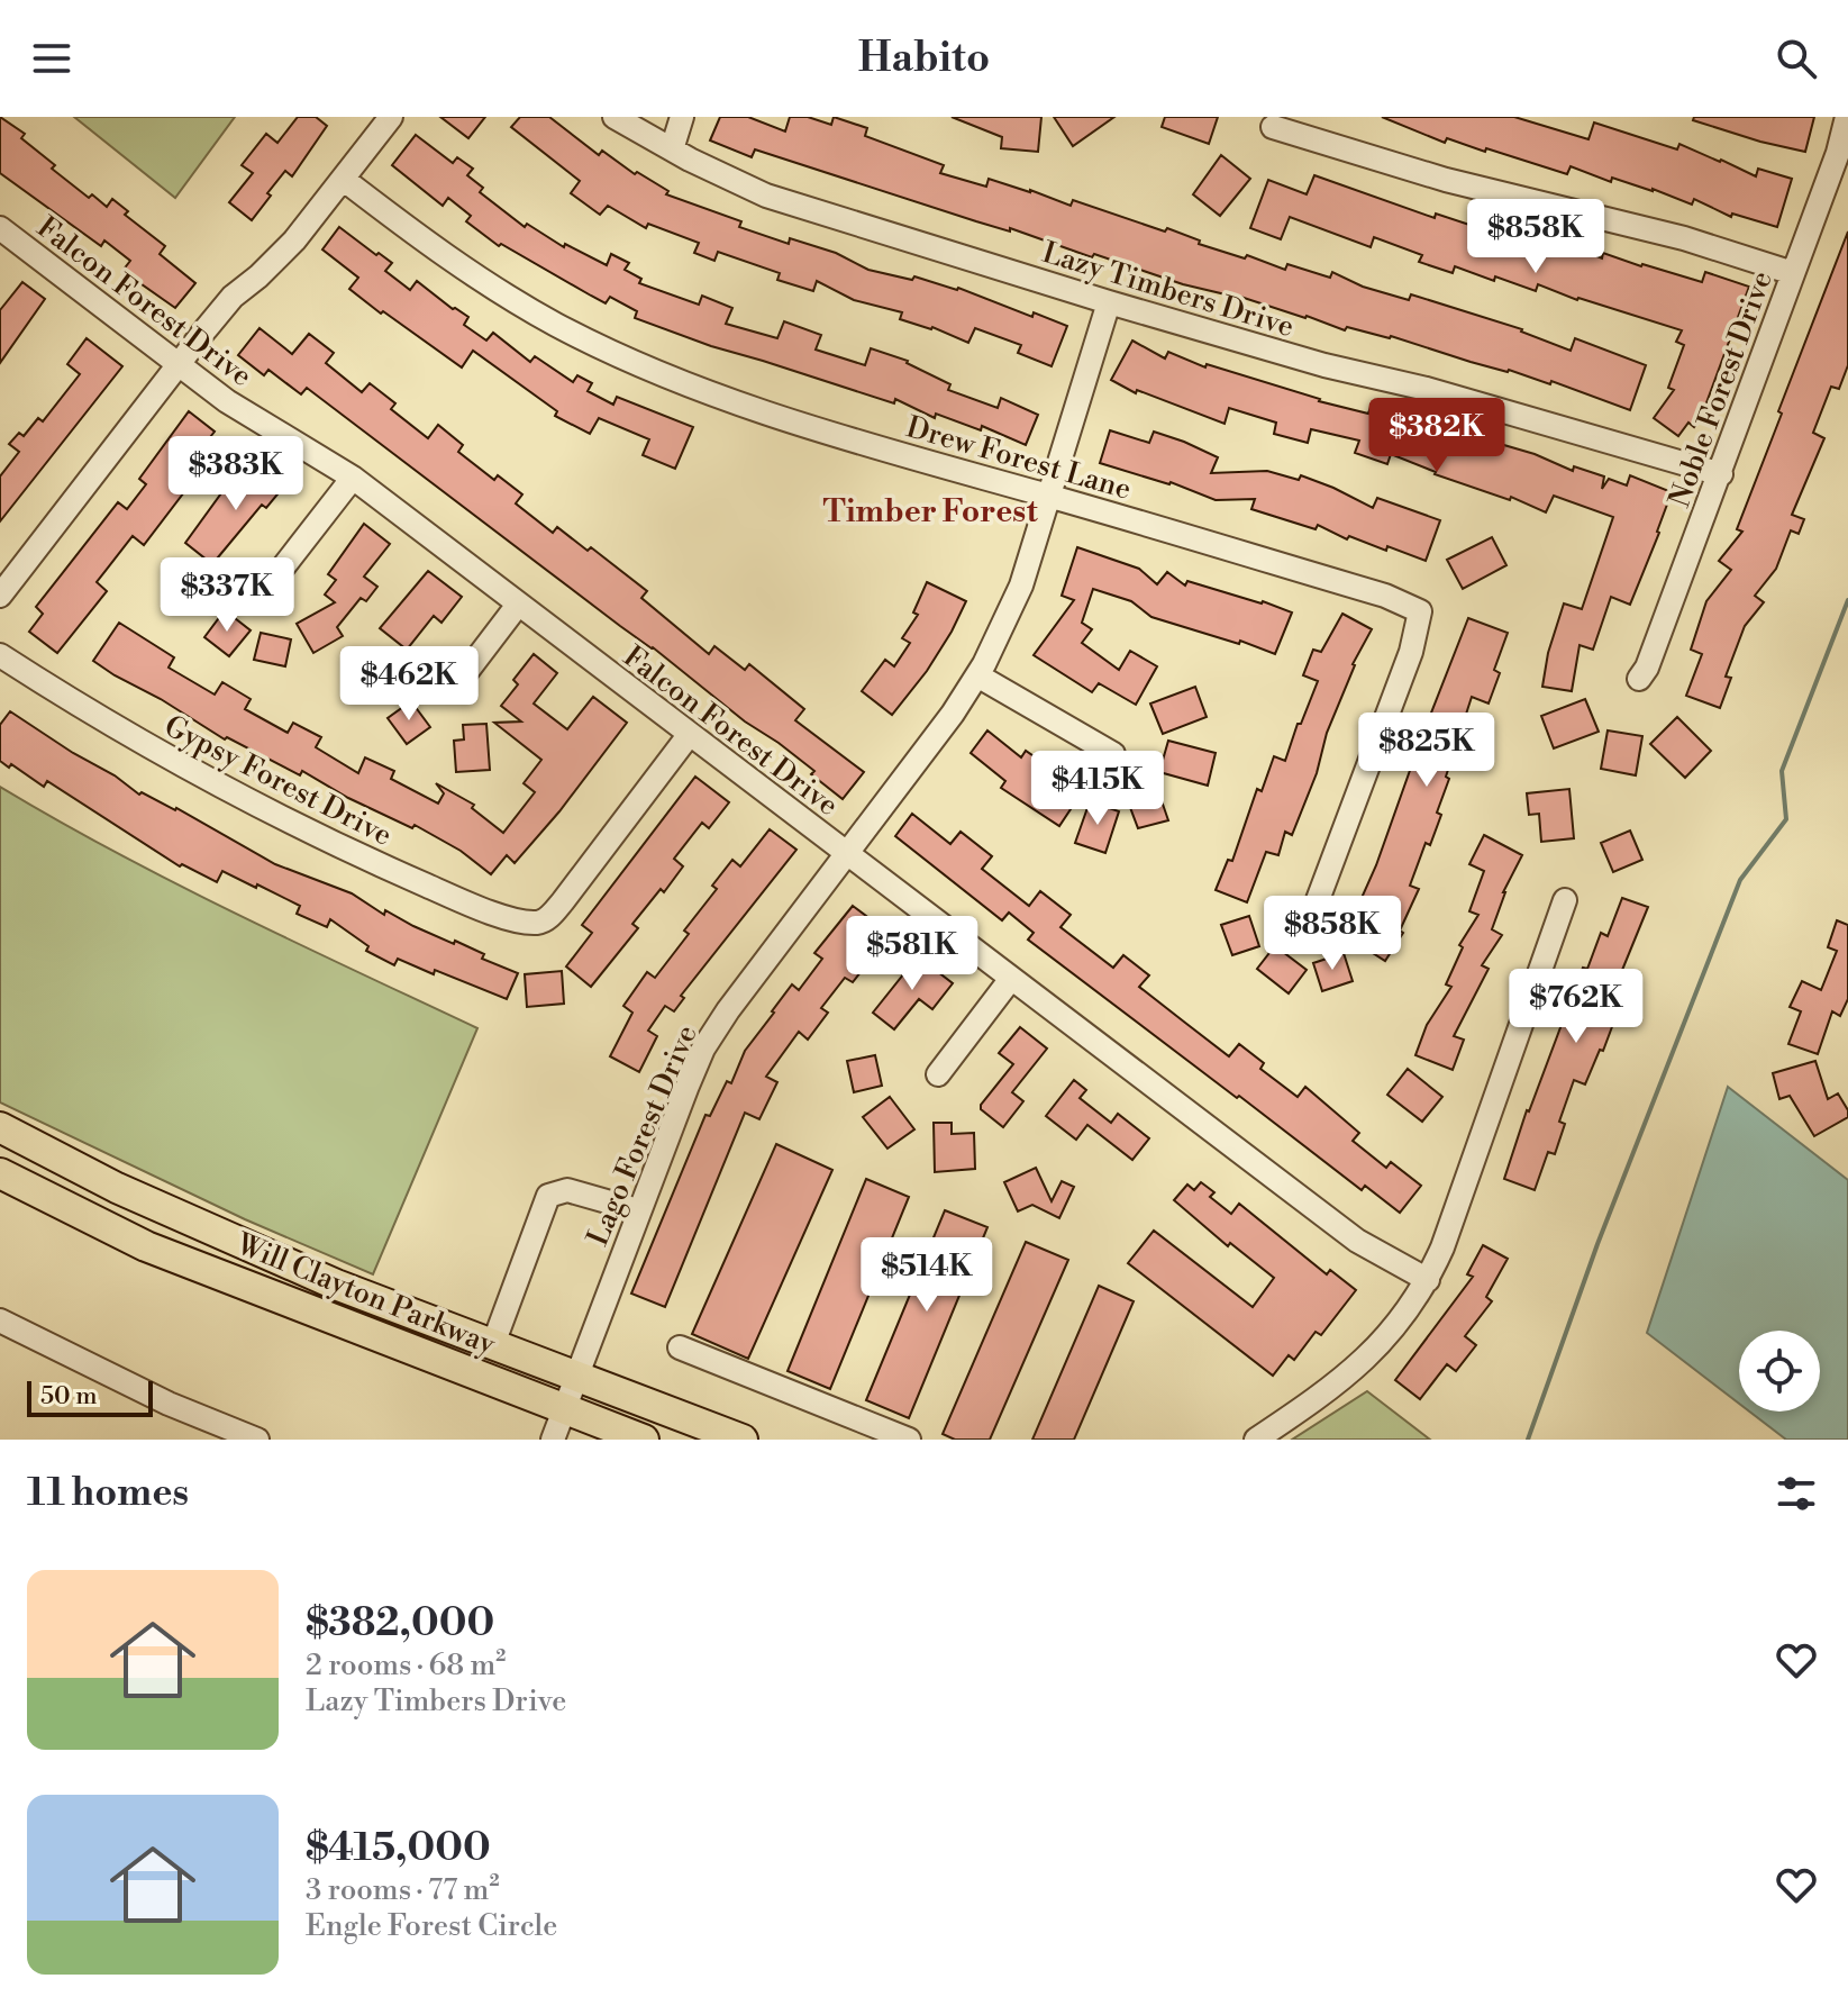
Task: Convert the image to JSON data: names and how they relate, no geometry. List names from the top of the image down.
{
  "streets": {
    "main road": ["Will Clayton Parkway"],
    "street": [
      "Lazy Timbers Drive",
      "Falcon Forest Drive",
      "Noble Forest Drive",
      "Drew Forest Lane",
      "Gypsy Forest Drive",
      "Lago Forest Drive"
    ]
  },
  "crossings": [
    ["Lazy Timbers Drive", "Noble Forest Drive"],
    ["Lazy Timbers Drive", "Lago Forest Drive"],
    ["Falcon Forest Drive", "Gypsy Forest Drive"],
    ["Falcon Forest Drive", "Lago Forest Drive"],
    ["Drew Forest Lane", "Lago Forest Drive"],
    ["Lago Forest Drive", "Will Clayton Parkway"]
  ],
  "districts": ["Timber Forest"],
  "scale_bar": "50 m",
  "page": {
    "header": "Habito",
    "price": [
      "$858K",
      "$382K",
      "$383K",
      "$337K",
      "$462K",
      "$825K",
      "$415K",
      "$858K",
      "$581K",
      "$762K",
      "$514K"
    ],
    "scale": "50 m",
    "heading": "11 homes",
    "list": [
      {
        "name": "$382,000",
        "note": "2 rooms · 68 m² · Lazy Timbers Drive"
      },
      {
        "name": "$415,000",
        "note": "3 rooms · 77 m² · Engle Forest Circle"
      }
    ]
  }
}
